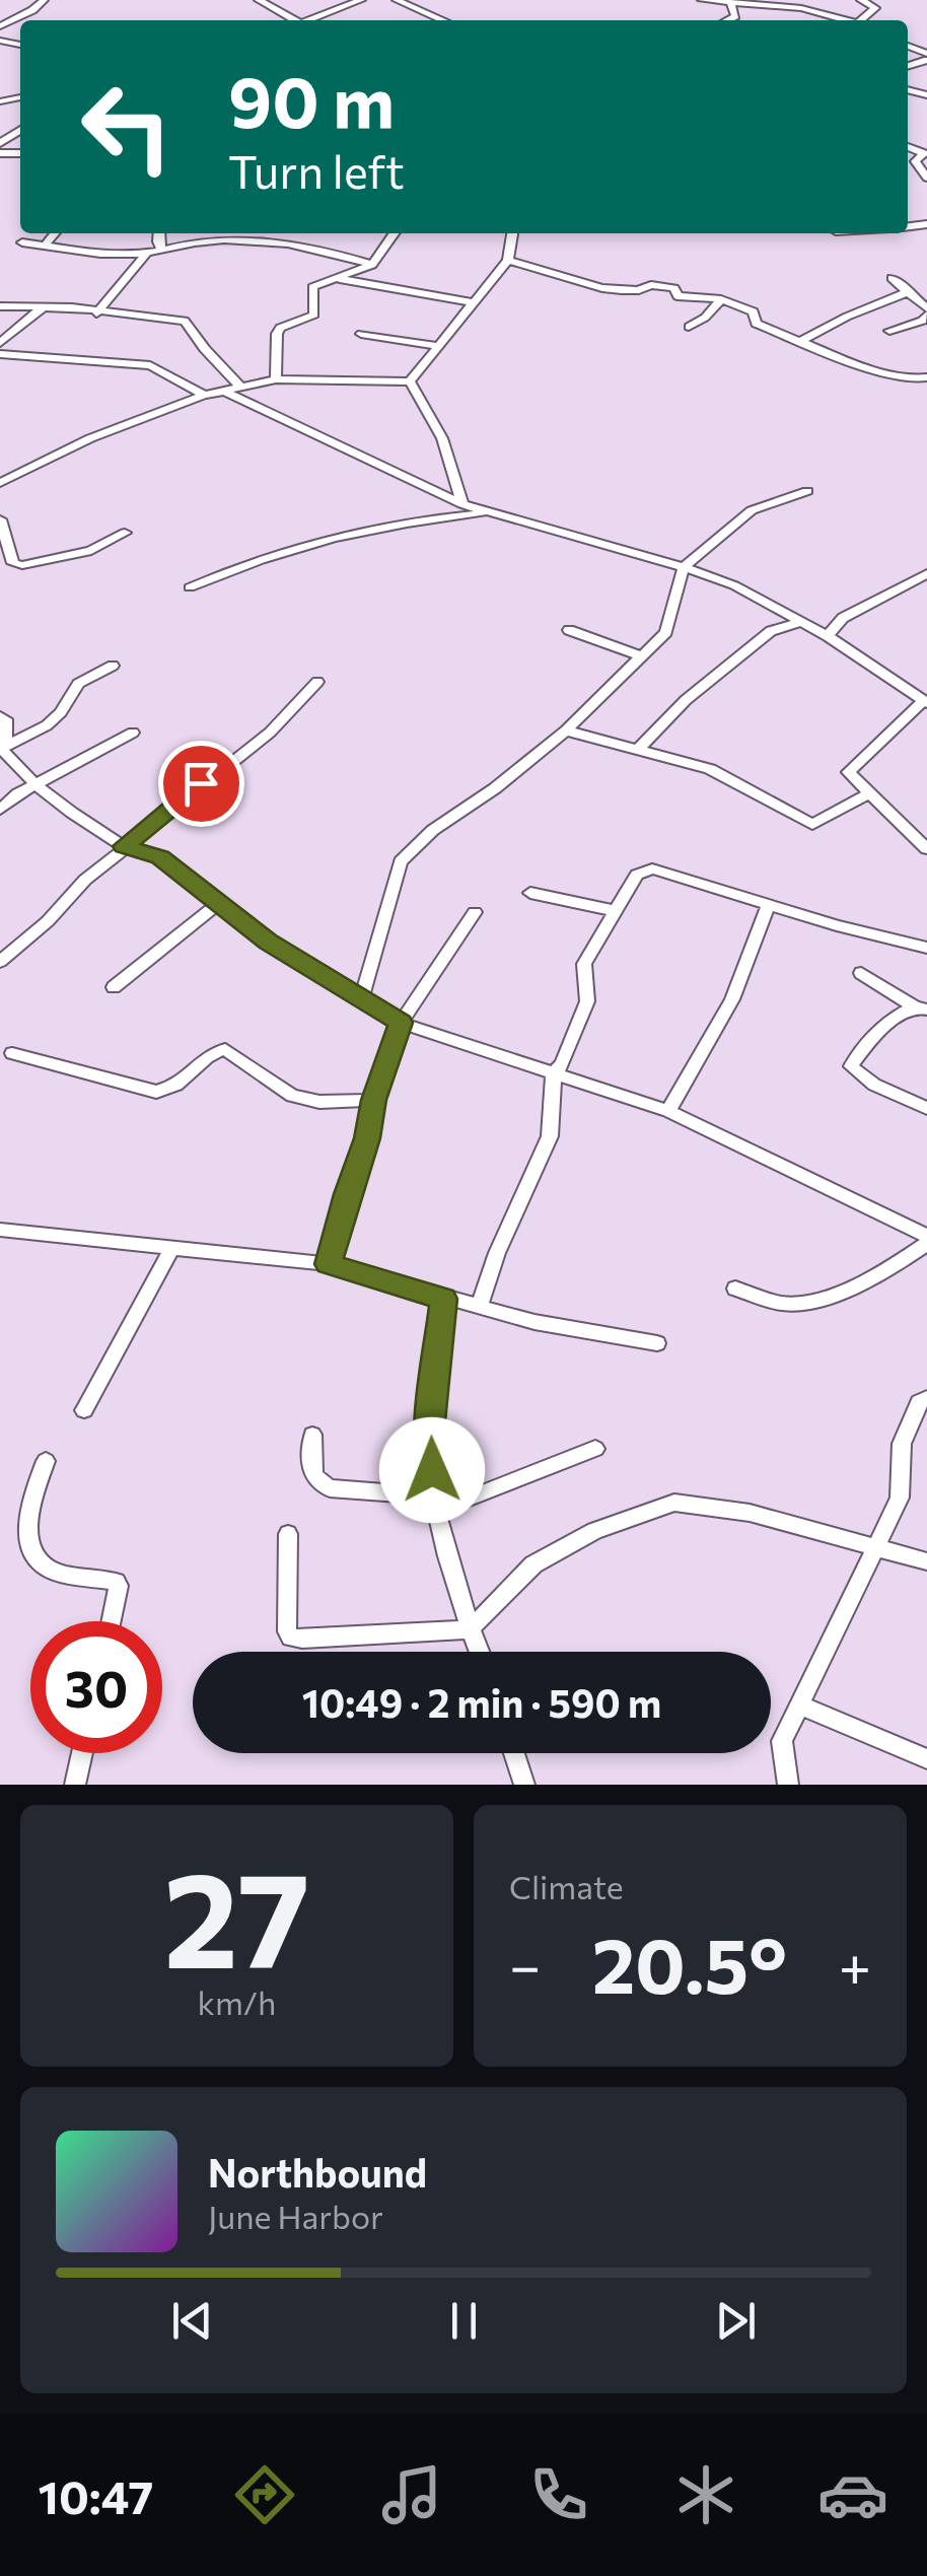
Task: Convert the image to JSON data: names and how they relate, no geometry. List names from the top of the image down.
{
  "page": {
    "turn": ["90 m", "Turn left"],
    "limit": "30",
    "trip": "10:49 · 2 min · 590 m",
    "tile": [
      ["27", "km/h"],
      "Climate"
    ],
    "heat": ["−", "20.5°", "+"],
    "song": ["Northbound", "June Harbor"],
    "tabs": "10:47"
  }
}
